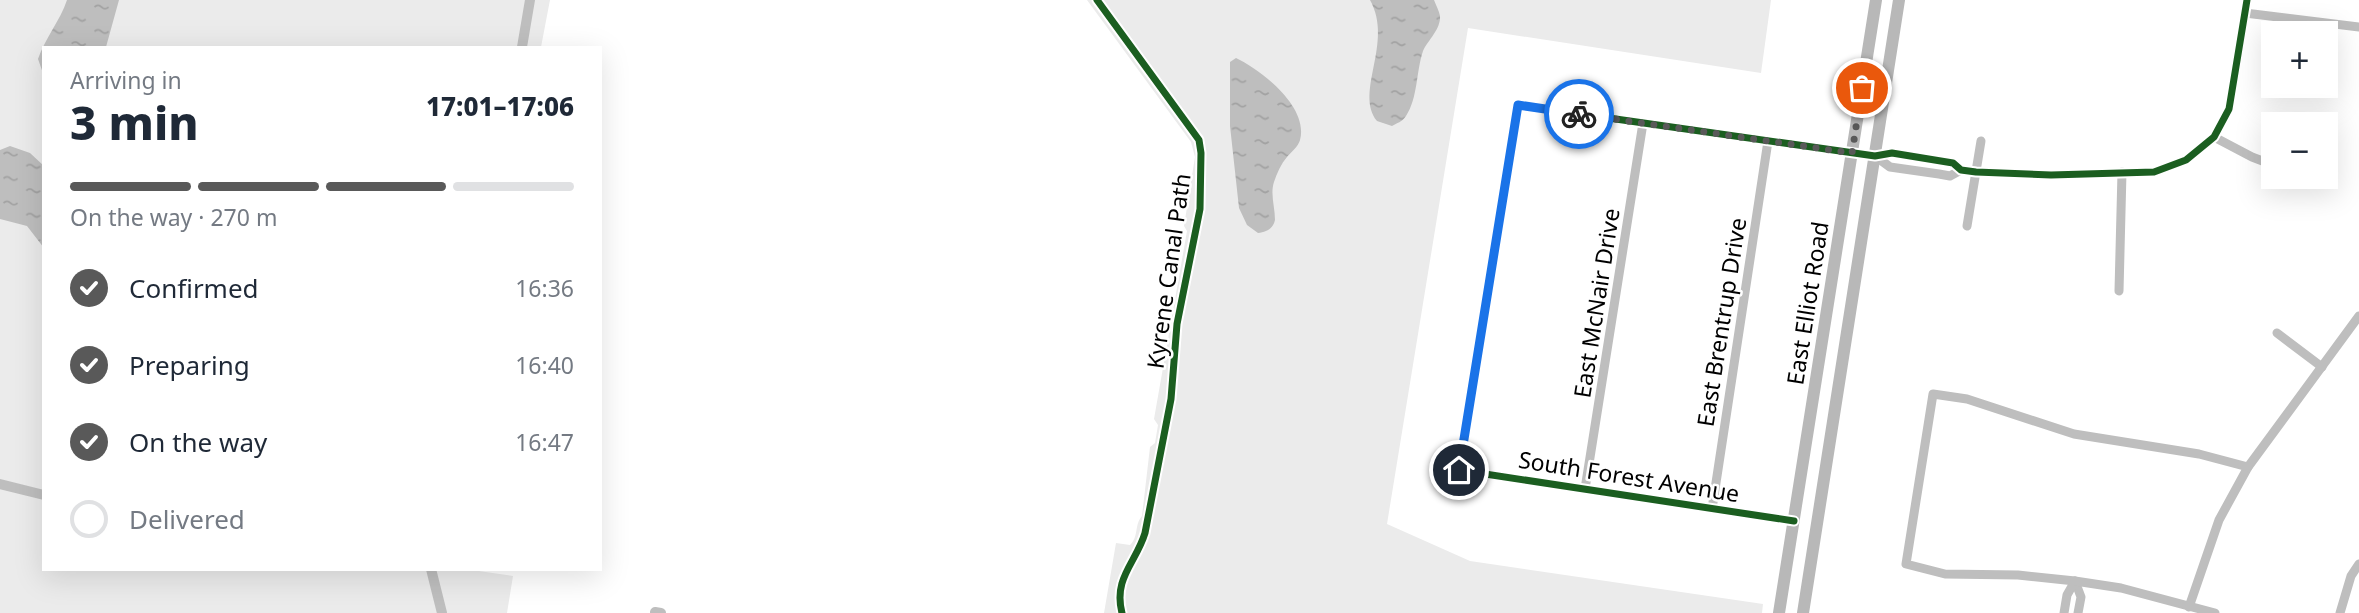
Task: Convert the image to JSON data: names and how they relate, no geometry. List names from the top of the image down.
{
  "streets": {
    "main road": ["East Elliot Road"],
    "street": ["East McNair Drive", "East Brentrup Drive", "South Forest Avenue"],
    "cycle path": ["Kyrene Canal Path"]
  },
  "crossings": [
    ["East McNair Drive", "South Forest Avenue"],
    ["East Elliot Road", "South Forest Avenue"],
    ["East Brentrup Drive", "South Forest Avenue"]
  ],
  "page": {
    "map_buttons": ["+", "−"],
    "heading": ["3 min", "Arriving in", "17:01–17:06"],
    "bar": "On the way · 270 m",
    "list": [
      ["Confirmed", "16:36"],
      ["Preparing", "16:40"],
      ["On the way", "16:47"],
      "Delivered"
    ]
  }
}
